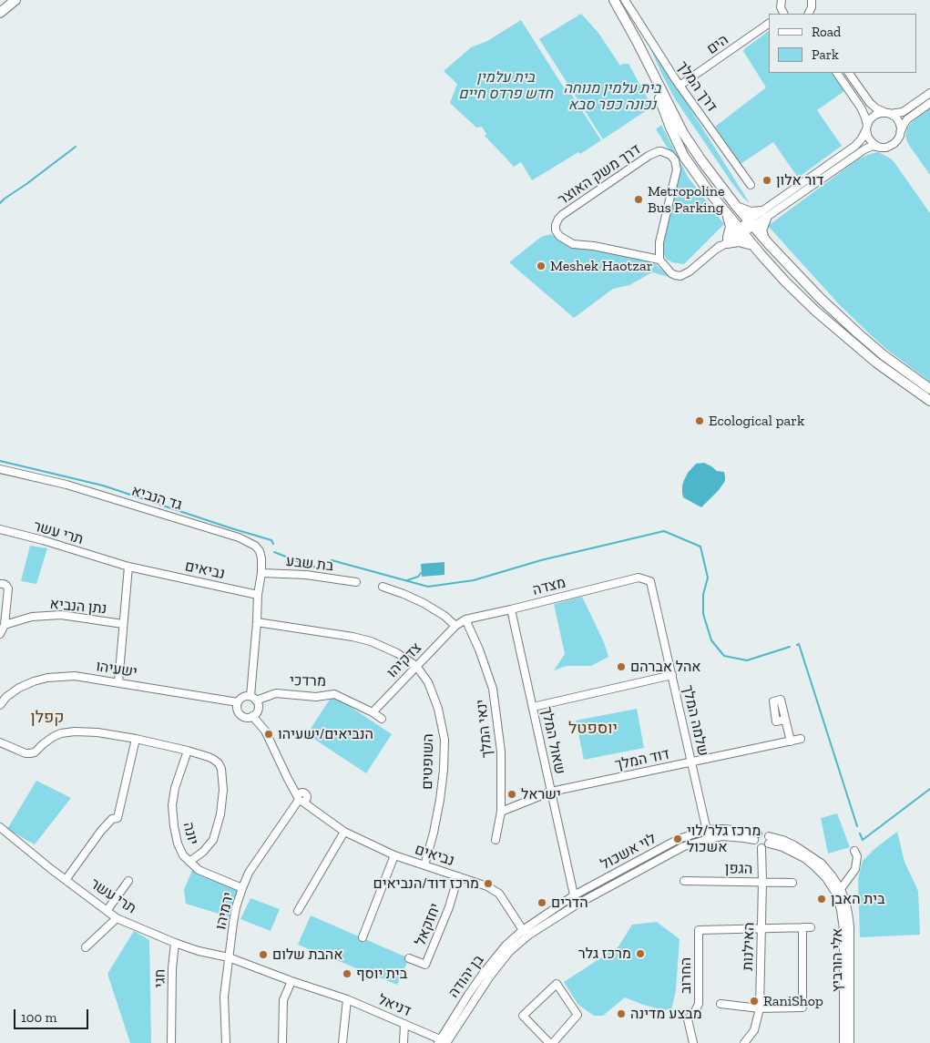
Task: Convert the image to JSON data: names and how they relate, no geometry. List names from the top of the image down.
{
  "streets": {
    "street": [
      "הים",
      "דרך המלך",
      "דרך משק האוצר",
      "גד הנביא",
      "תרי עשר",
      "בת שבע",
      "נביאים",
      "מצדה",
      "נתן הנביא",
      "צדקיהו",
      "ישעיהו",
      "מרדכי",
      "שלמה המלך",
      "ינאי המלך",
      "שאול המלך",
      "דוד המלך",
      "השופטים",
      "יונה",
      "לוי אשכול",
      "הגפן",
      "ירמיהו",
      "יחזקאל",
      "האילנות",
      "אלי הורביץ",
      "החרוב",
      "בן יהודה",
      "חגי",
      "דניאל"
    ]
  },
  "crossings": [
    ["הים", "דרך המלך"],
    ["גד הנביא", "בת שבע"],
    ["גד הנביא", "נביאים"],
    ["תרי עשר", "נביאים"],
    ["תרי עשר", "ירמיהו"],
    ["תרי עשר", "חגי"],
    ["תרי עשר", "דניאל"],
    ["נביאים", "ישעיהו"],
    ["נביאים", "מרדכי"],
    ["נביאים", "השופטים"],
    ["נביאים", "לוי אשכול"],
    ["נביאים", "ירמיהו"],
    ["נביאים", "יחזקאל"],
    ["נביאים", "בן יהודה"],
    ["מצדה", "צדקיהו"],
    ["מצדה", "שלמה המלך"],
    ["מצדה", "ינאי המלך"],
    ["מצדה", "שאול המלך"],
    ["צדקיהו", "מרדכי"],
    ["צדקיהו", "השופטים"],
    ["ישעיהו", "מרדכי"],
    ["שלמה המלך", "דוד המלך"],
    ["שלמה המלך", "לוי אשכול"],
    ["ינאי המלך", "דוד המלך"],
    ["שאול המלך", "דוד המלך"],
    ["שאול המלך", "לוי אשכול"],
    ["יונה", "ירמיהו"],
    ["לוי אשכול", "האילנות"],
    ["לוי אשכול", "אלי הורביץ"],
    ["לוי אשכול", "בן יהודה"],
    ["הגפן", "האילנות"],
    ["ירמיהו", "דניאל"],
    ["האילנות", "אלי הורביץ"],
    ["האילנות", "החרוב"],
    ["בן יהודה", "דניאל"]
  ],
  "districts": ["קפלן", "יוספטל"],
  "parks": ["בית עלמין חדש פרדס חיים", "בית עלמין מנוחה נכונה כפר סבא"],
  "places": [
    "דור אלון",
    "Metropoline Bus Parking",
    "Meshek Haotzar",
    "Ecological park",
    "אהל אברהם",
    "הנביאים/ישעיהו",
    "ישראל",
    "מרכז גלר/לוי אשכול",
    "מרכז דוד/הנביאים",
    "בית האבן",
    "הדרים",
    "מרכז גלר",
    "אהבת שלום",
    "בית יוסף",
    "RaniShop",
    "מבצע מדינה"
  ],
  "legend": ["Road", "Park"],
  "scale_bar": "100 m"
}
